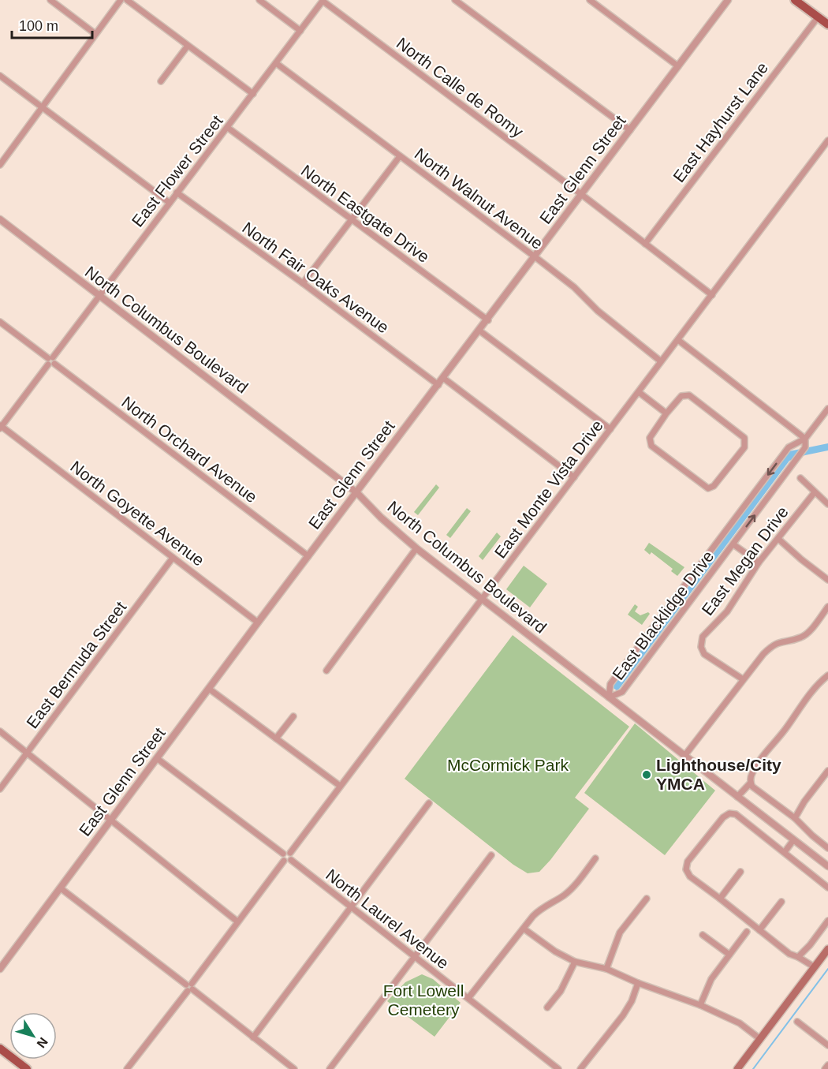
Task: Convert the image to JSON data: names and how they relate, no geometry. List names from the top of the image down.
{
  "streets": {
    "street": [
      "North Calle de Romy",
      "East Hayhurst Lane",
      "East Glenn Street",
      "East Flower Street",
      "North Walnut Avenue",
      "North Eastgate Drive",
      "North Fair Oaks Avenue",
      "North Columbus Boulevard",
      "North Orchard Avenue",
      "East Monte Vista Drive",
      "North Goyette Avenue",
      "East Megan Drive",
      "East Blacklidge Drive",
      "East Bermuda Street",
      "North Laurel Avenue"
    ]
  },
  "crossings": [
    ["North Calle de Romy", "East Hayhurst Lane"],
    ["North Calle de Romy", "East Glenn Street"],
    ["North Calle de Romy", "East Flower Street"],
    ["North Calle de Romy", "East Monte Vista Drive"],
    ["East Glenn Street", "North Walnut Avenue"],
    ["East Glenn Street", "North Eastgate Drive"],
    ["East Glenn Street", "North Fair Oaks Avenue"],
    ["East Glenn Street", "North Columbus Boulevard"],
    ["East Glenn Street", "North Orchard Avenue"],
    ["East Glenn Street", "North Goyette Avenue"],
    ["East Flower Street", "North Walnut Avenue"],
    ["East Flower Street", "North Eastgate Drive"],
    ["East Flower Street", "North Fair Oaks Avenue"],
    ["East Flower Street", "North Columbus Boulevard"],
    ["East Flower Street", "North Orchard Avenue"],
    ["East Flower Street", "North Goyette Avenue"],
    ["North Walnut Avenue", "East Monte Vista Drive"],
    ["North Columbus Boulevard", "East Monte Vista Drive"],
    ["North Columbus Boulevard", "East Blacklidge Drive"],
    ["East Monte Vista Drive", "North Laurel Avenue"],
    ["North Goyette Avenue", "East Bermuda Street"]
  ],
  "parks": ["McCormick Park", "Fort Lowell Cemetery"],
  "places": ["Lighthouse/City YMCA"],
  "scale_bar": "100 m",
  "north": "bottom right"
}
